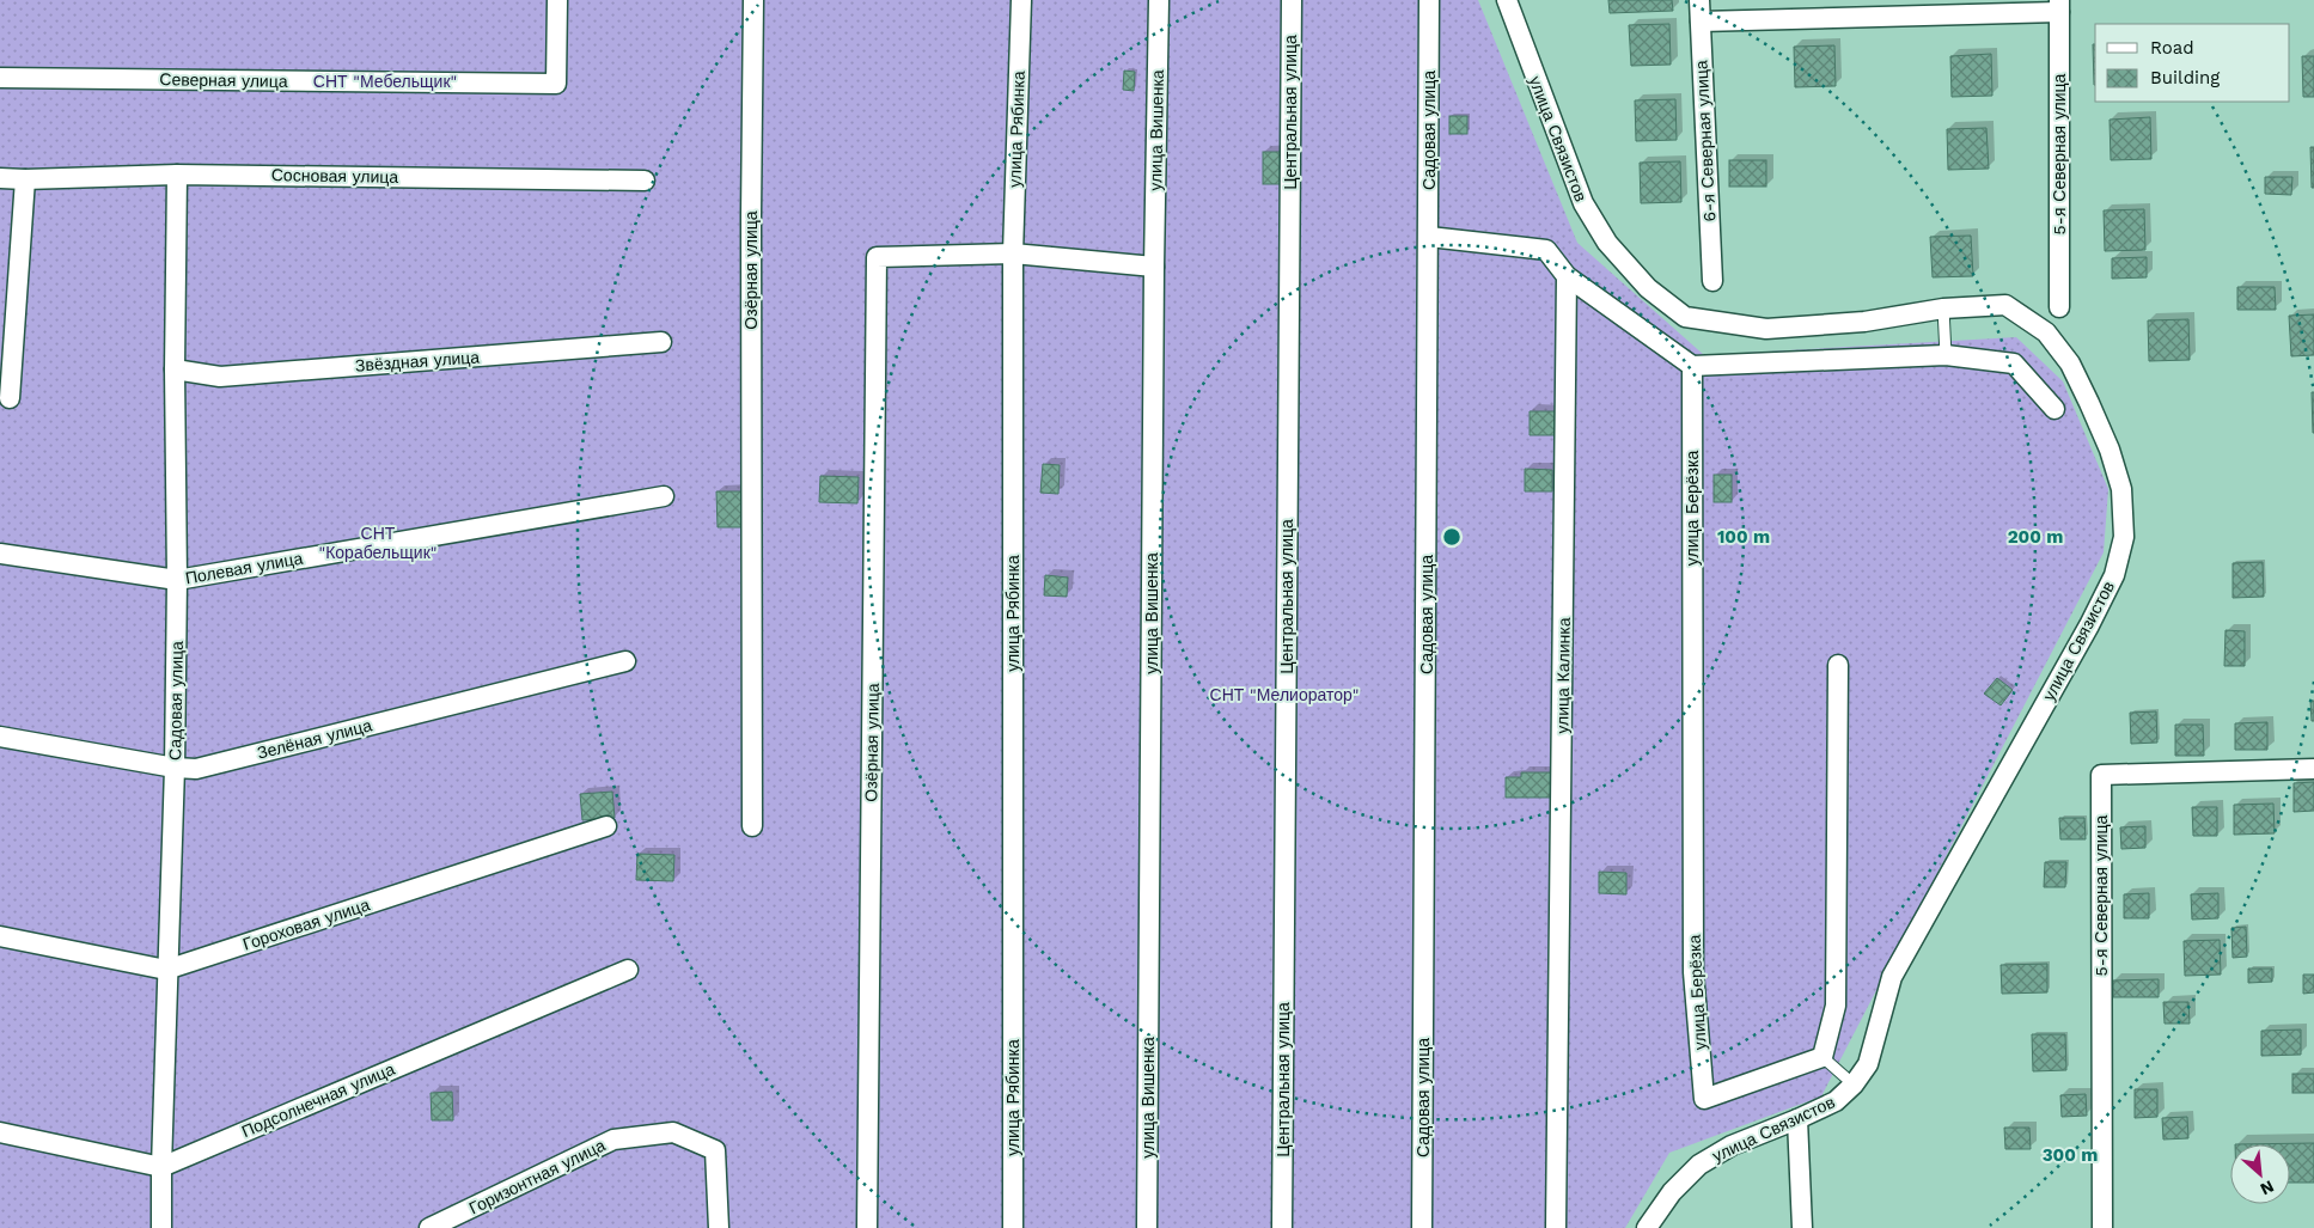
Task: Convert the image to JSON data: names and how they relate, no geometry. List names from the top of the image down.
{
  "streets": {
    "street": [
      "Северная улица",
      "Центральная улица",
      "улица Рябинка",
      "улица Вишенка",
      "Садовая улица",
      "улица Связистов",
      "6-я Северная улица",
      "5-я Северная улица",
      "Сосновая улица",
      "Озёрная улица",
      "Звёздная улица",
      "улица Берёзка",
      "Полевая улица",
      "улица Калинка",
      "Зелёная улица",
      "Гороховая улица",
      "Подсолнечная улица",
      "Горизонтная улица"
    ]
  },
  "crossings": [
    ["улица Рябинка", "Озёрная улица"],
    ["Садовая улица", "Сосновая улица"],
    ["Садовая улица", "Звёздная улица"],
    ["Садовая улица", "Полевая улица"],
    ["Садовая улица", "Зелёная улица"],
    ["Садовая улица", "Гороховая улица"],
    ["Садовая улица", "Подсолнечная улица"]
  ],
  "parks": ["СНТ \"Мебельщик\"", "СНТ \"Корабельщик\"", "СНТ \"Мелиоратор\""],
  "legend": ["Road", "Building"],
  "north": "bottom right",
  "rings": ["100 m", "200 m", "300 m"]
}
